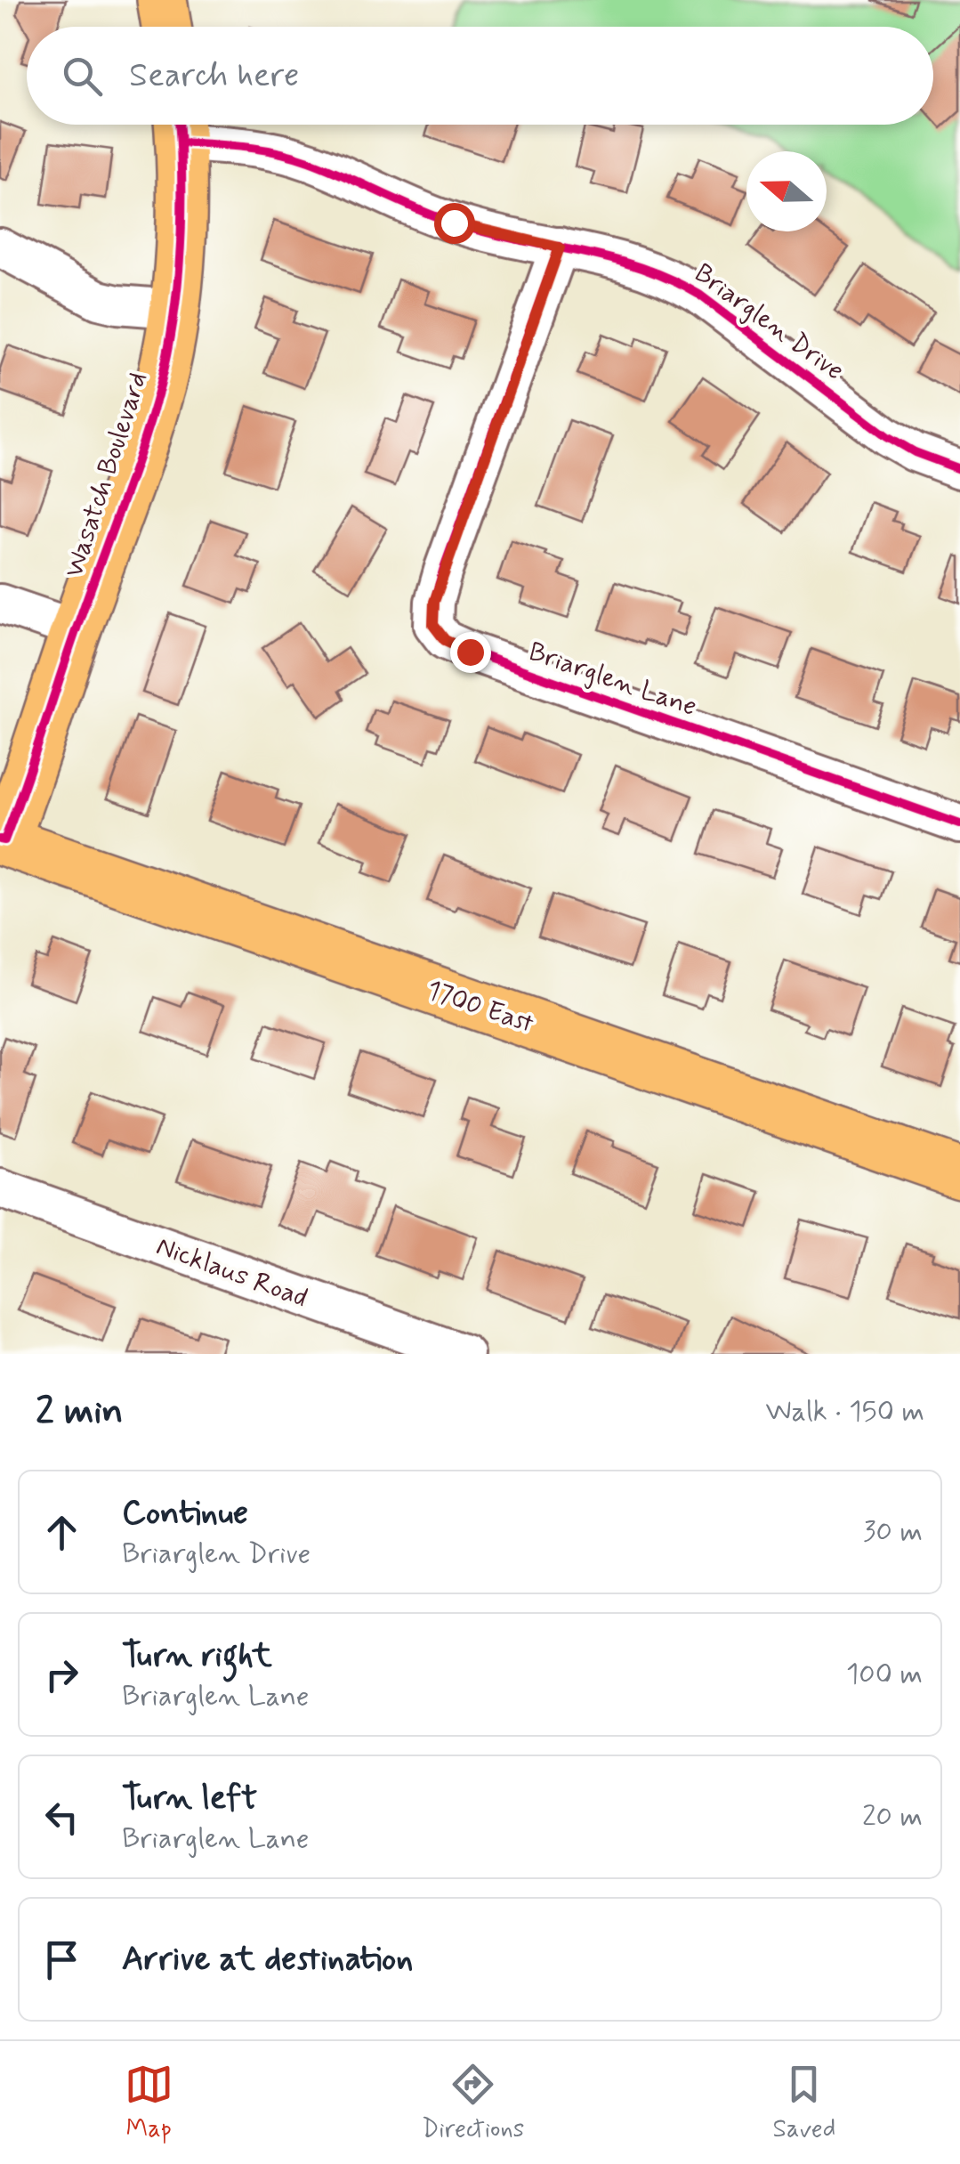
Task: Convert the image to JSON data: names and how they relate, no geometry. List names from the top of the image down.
{
  "streets": {
    "main road": ["Wasatch Boulevard", "1700 East"],
    "street": ["Briarglen Drive", "Briarglen Lane", "Nicklaus Road"]
  },
  "crossings": [
    ["Briarglen Drive", "Wasatch Boulevard"],
    ["Briarglen Drive", "Briarglen Lane"],
    ["Wasatch Boulevard", "1700 East"]
  ],
  "north": "left",
  "page": {
    "search": "Search here",
    "heading": ["2 min", "Walk · 150 m"],
    "list": [
      ["Continue", "Briarglen Drive", "30 m"],
      ["Turn right", "Briarglen Lane", "100 m"],
      ["Turn left", "Briarglen Lane", "20 m"],
      "Arrive at destination"
    ],
    "nav": ["Map", "Directions", "Saved"]
  }
}
